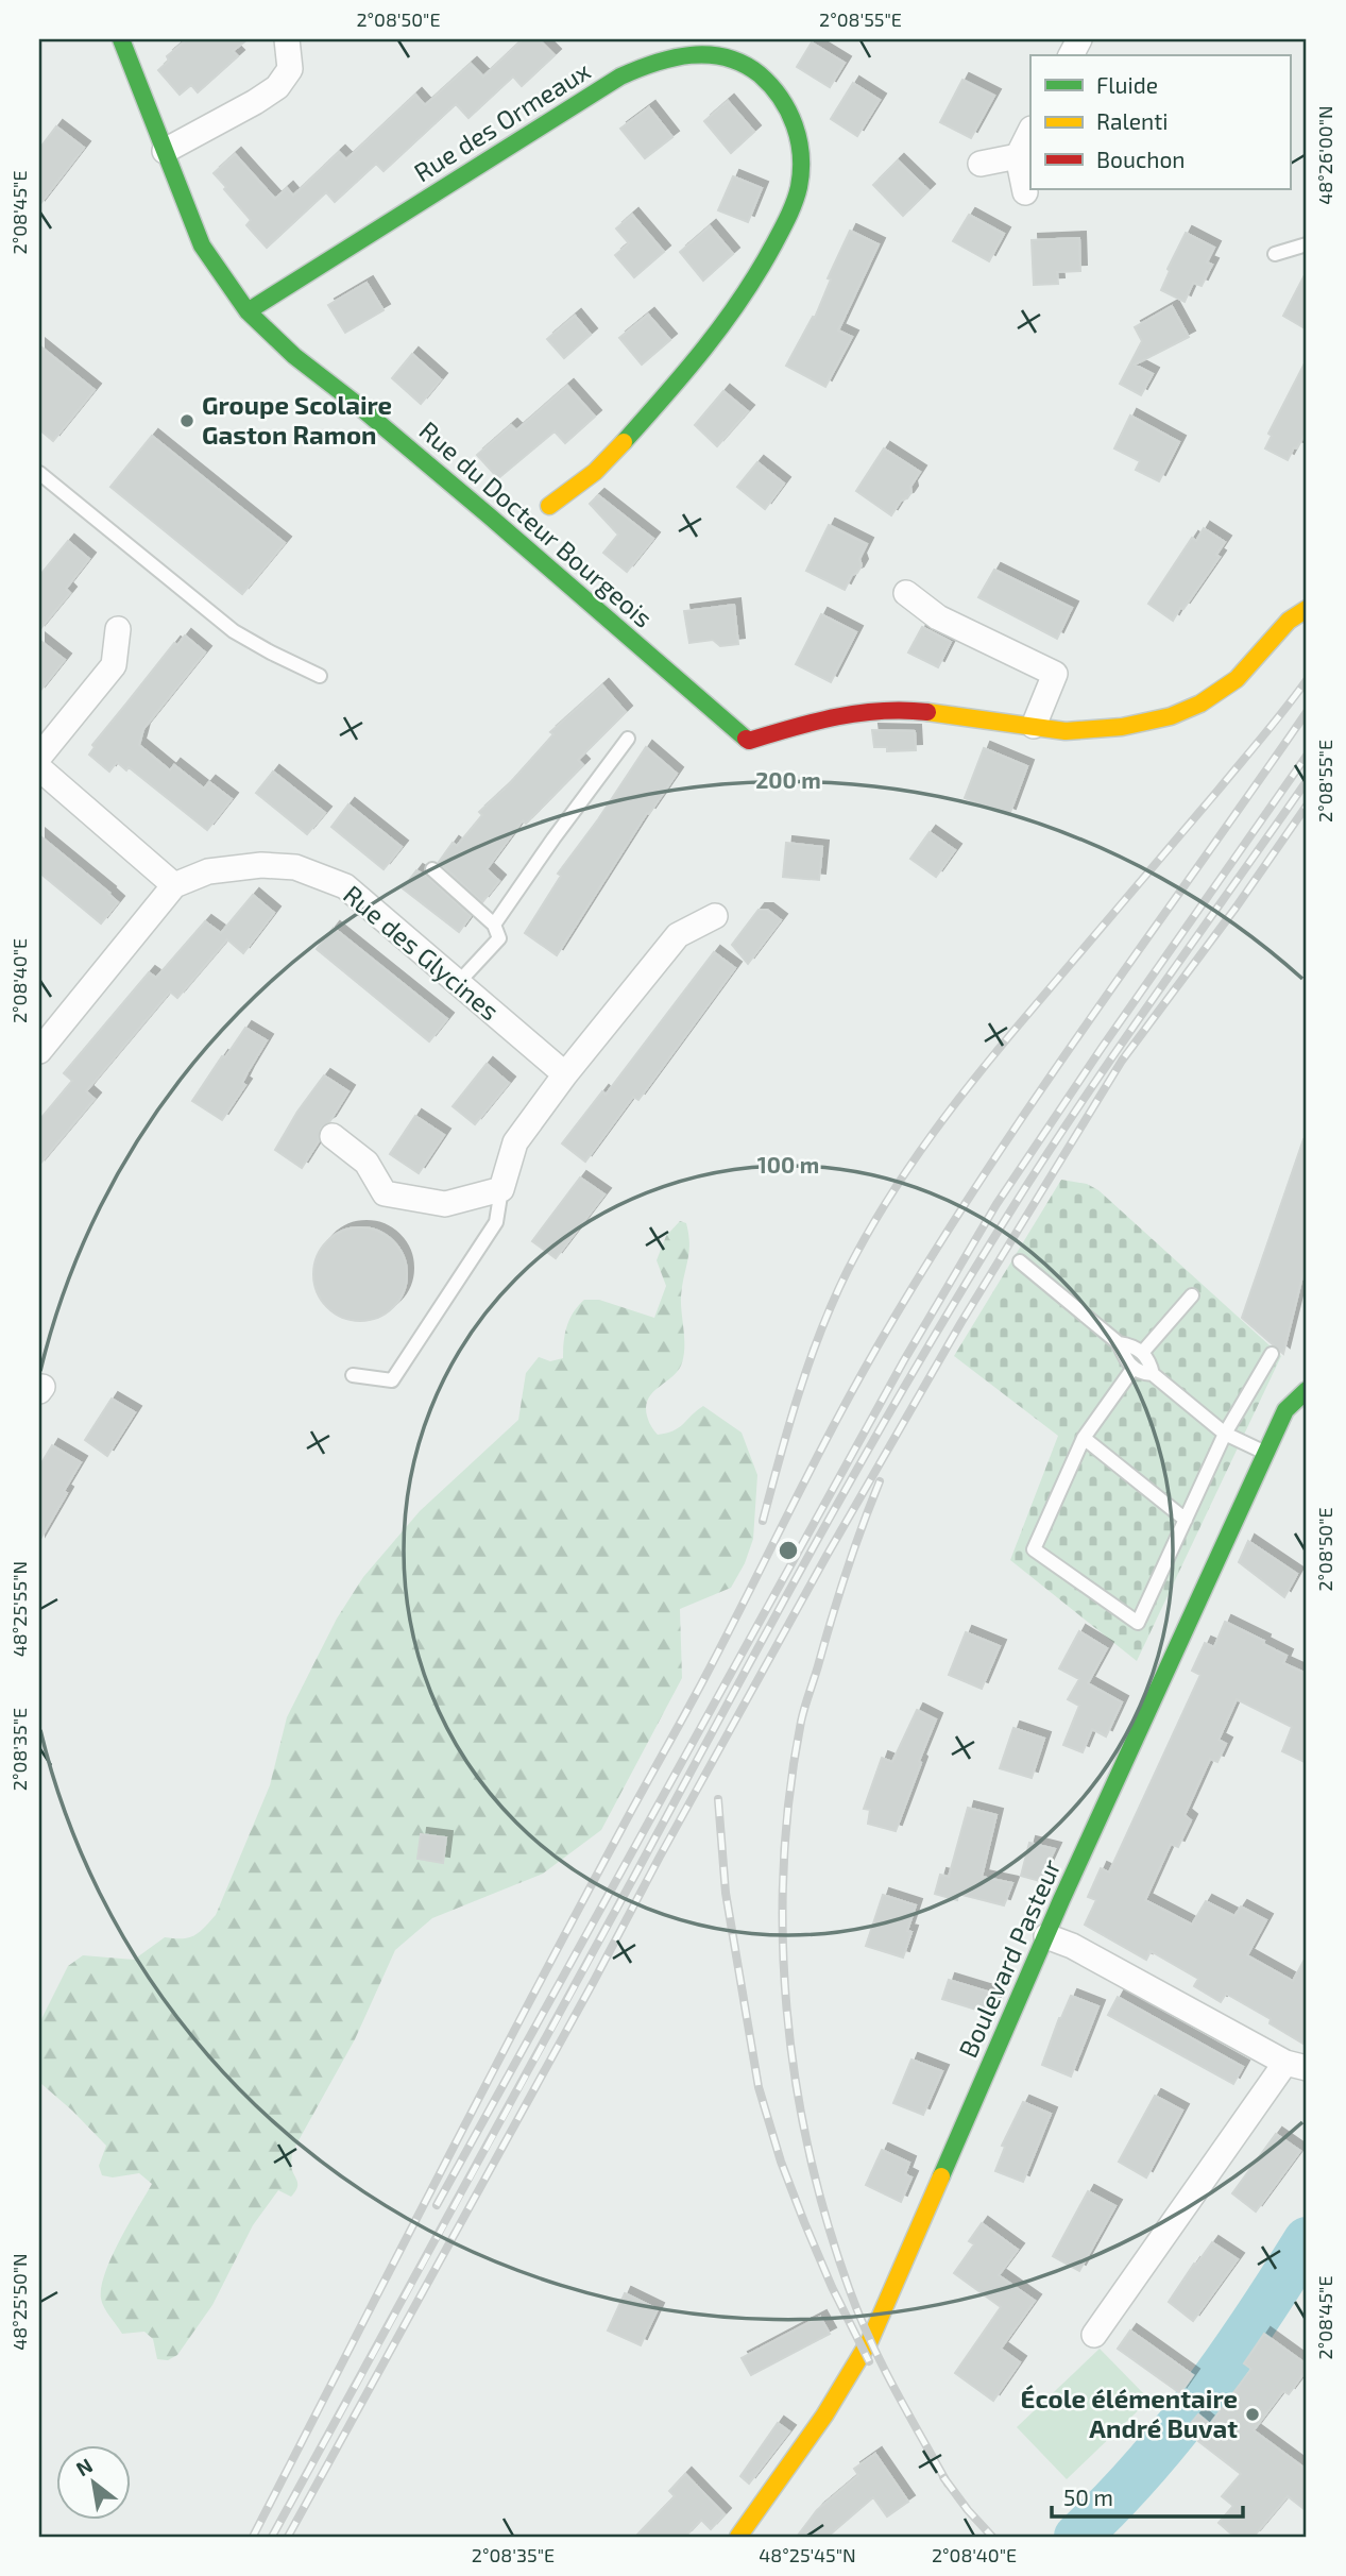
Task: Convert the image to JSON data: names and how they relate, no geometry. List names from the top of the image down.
{
  "streets": {
    "street": [
      "Rue des Ormeaux",
      "Rue du Docteur Bourgeois",
      "Rue des Glycines",
      "Boulevard Pasteur"
    ]
  },
  "crossings": [
    ["Rue des Ormeaux", "Rue du Docteur Bourgeois"]
  ],
  "places": ["Groupe Scolaire Gaston Ramon", "École élémentaire André Buvat"],
  "legend": ["Fluide", "Ralenti", "Bouchon"],
  "scale_bar": "50 m",
  "north": "top left",
  "coordinates": [
    "2°08'50\"E",
    "2°08'55\"E",
    "48°26'00\"N",
    "2°08'45\"E",
    "2°08'40\"E",
    "48°25'55\"N",
    "2°08'35\"E",
    "48°25'50\"N",
    "48°25'45\"N"
  ],
  "rings": ["200 m", "100 m"]
}
